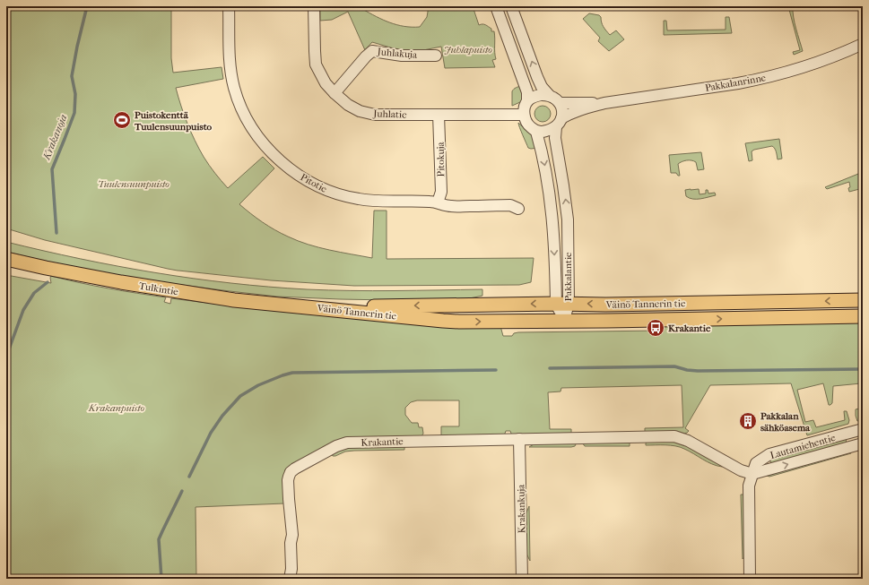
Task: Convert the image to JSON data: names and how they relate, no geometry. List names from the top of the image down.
{
  "streets": {
    "main road": ["Tulkintie", "Väinö Tannerin tie"],
    "street": [
      "Juhlakuja",
      "Pakkalanrinne",
      "Juhlatie",
      "Pitokuja",
      "Pitotie",
      "Pakkalantie",
      "Krakantie",
      "Lautamiehentie",
      "Krakankuja"
    ]
  },
  "crossings": [
    ["Juhlakuja", "Juhlatie"],
    ["Pakkalanrinne", "Juhlatie"],
    ["Pakkalanrinne", "Pakkalantie"],
    ["Juhlatie", "Pitokuja"],
    ["Juhlatie", "Pakkalantie"],
    ["Pitokuja", "Pitotie"],
    ["Pakkalantie", "Väinö Tannerin tie"],
    ["Tulkintie", "Väinö Tannerin tie"],
    ["Krakantie", "Lautamiehentie"],
    ["Krakantie", "Krakankuja"]
  ],
  "water": ["Krakanoja"],
  "parks": ["Juhlapuisto", "Tuulensuunpuisto", "Krakanpuisto"],
  "places": {
    "sports": ["Puistokenttä Tuulensuunpuisto"],
    "bus stop": ["Krakantie"],
    "building": ["Pakkalan sähköasema"]
  }
}
